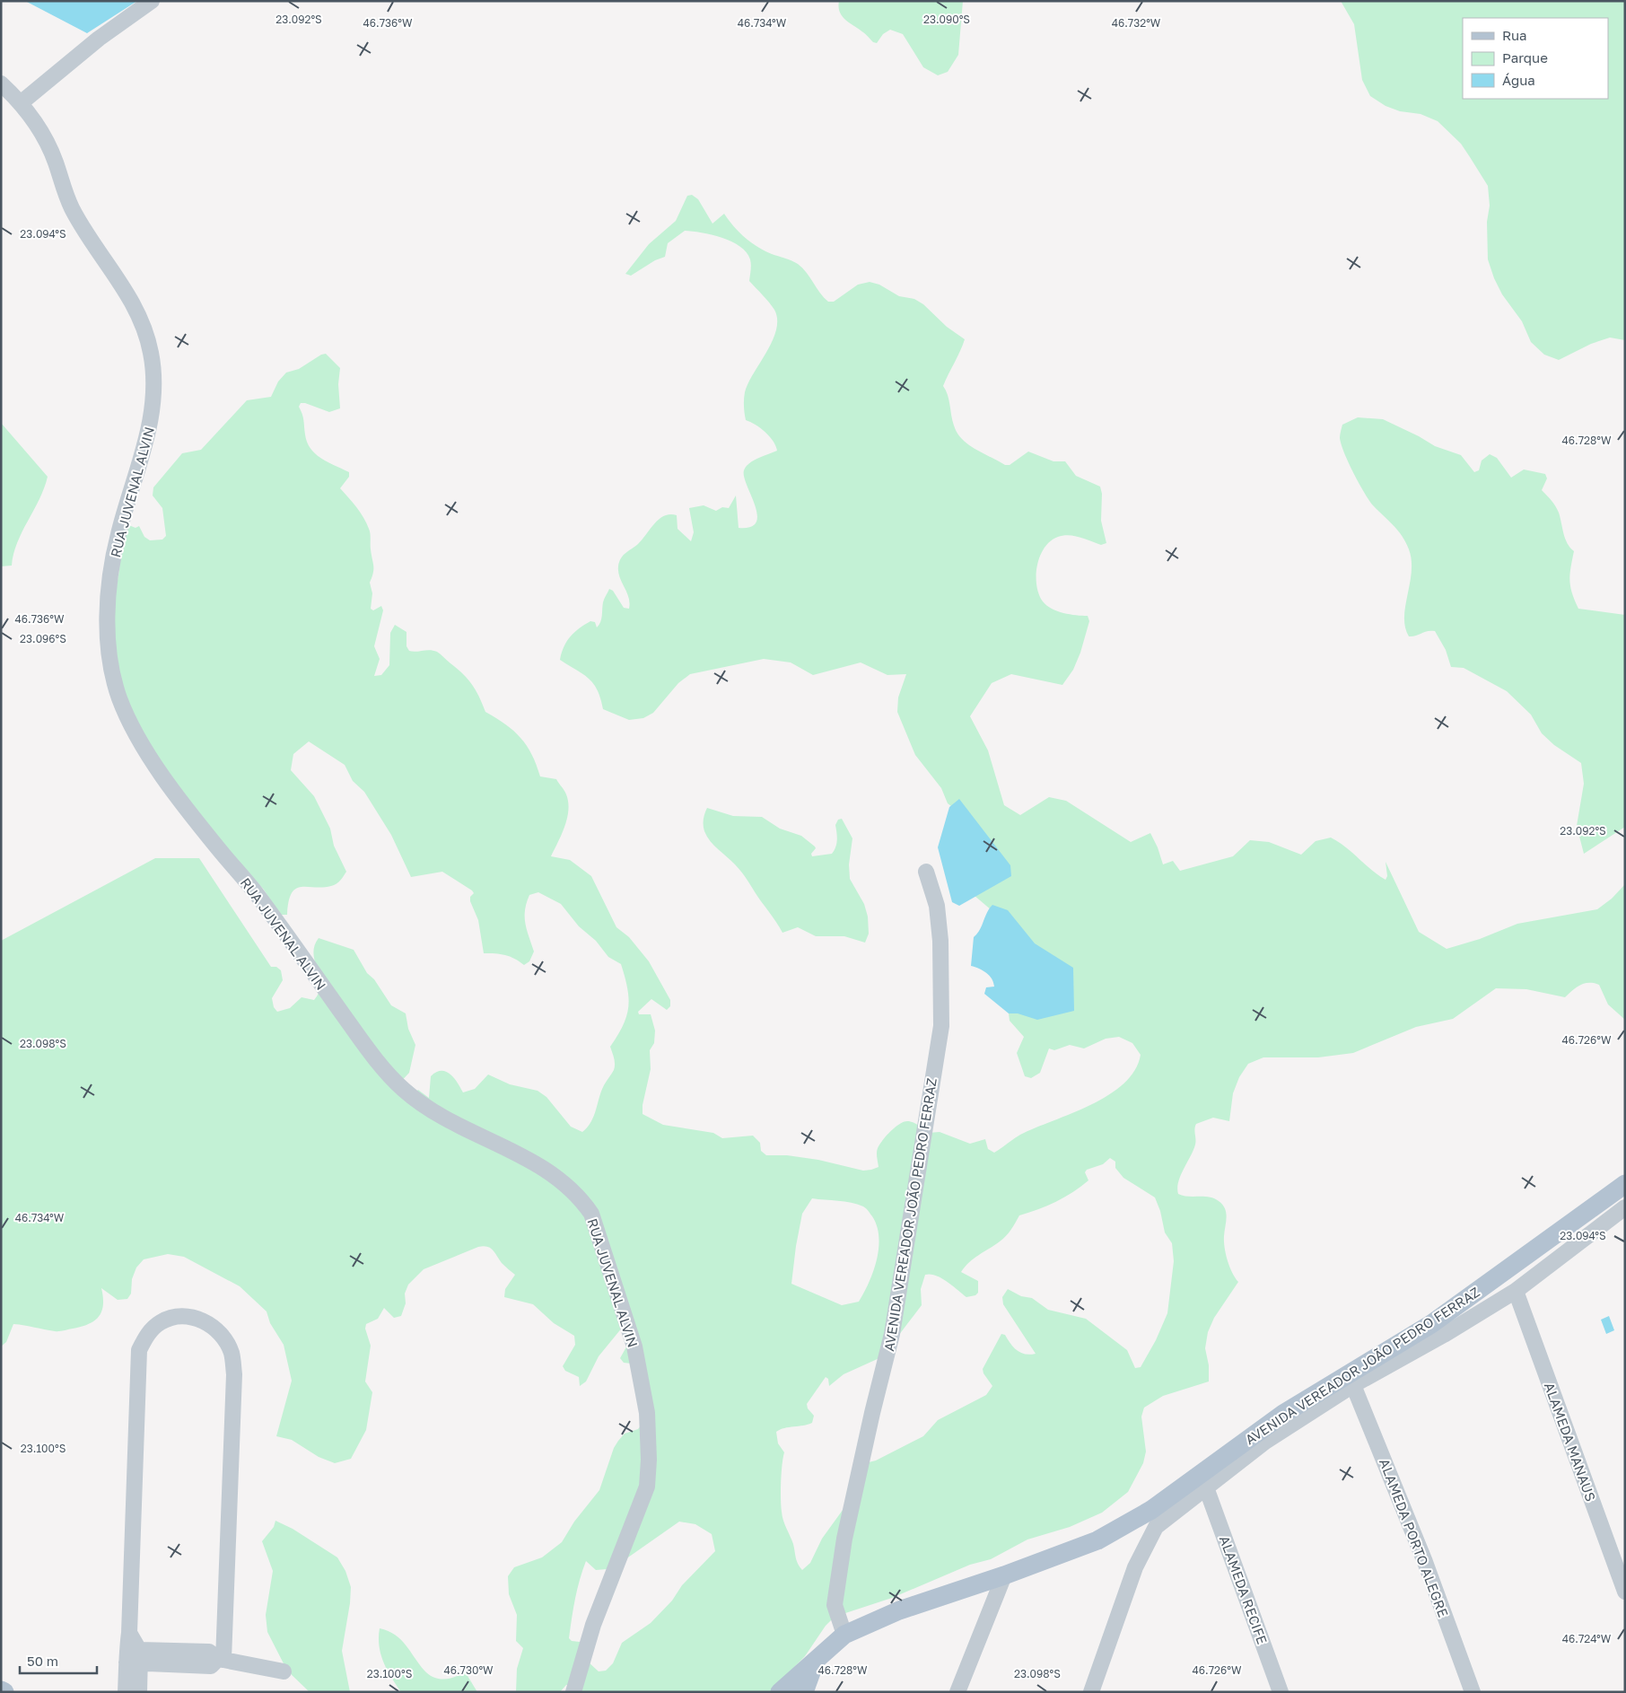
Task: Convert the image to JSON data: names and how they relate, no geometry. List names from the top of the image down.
{
  "streets": {
    "main road": ["AVENIDA VEREADOR JOÃO PEDRO FERRAZ"],
    "street": [
      "RUA JUVENAL ALVIN",
      "ALAMEDA MANAUS",
      "ALAMEDA PORTO ALEGRE",
      "ALAMEDA RECIFE"
    ]
  },
  "legend": ["Rua", "Parque", "Água"],
  "scale_bar": "50 m",
  "coordinates": [
    "23.092°S",
    "23.090°S",
    "46.736°W",
    "46.734°W",
    "46.732°W",
    "23.094°S",
    "46.728°W",
    "23.096°S",
    "46.726°W",
    "23.098°S",
    "23.100°S",
    "46.724°W",
    "46.730°W"
  ]
}
